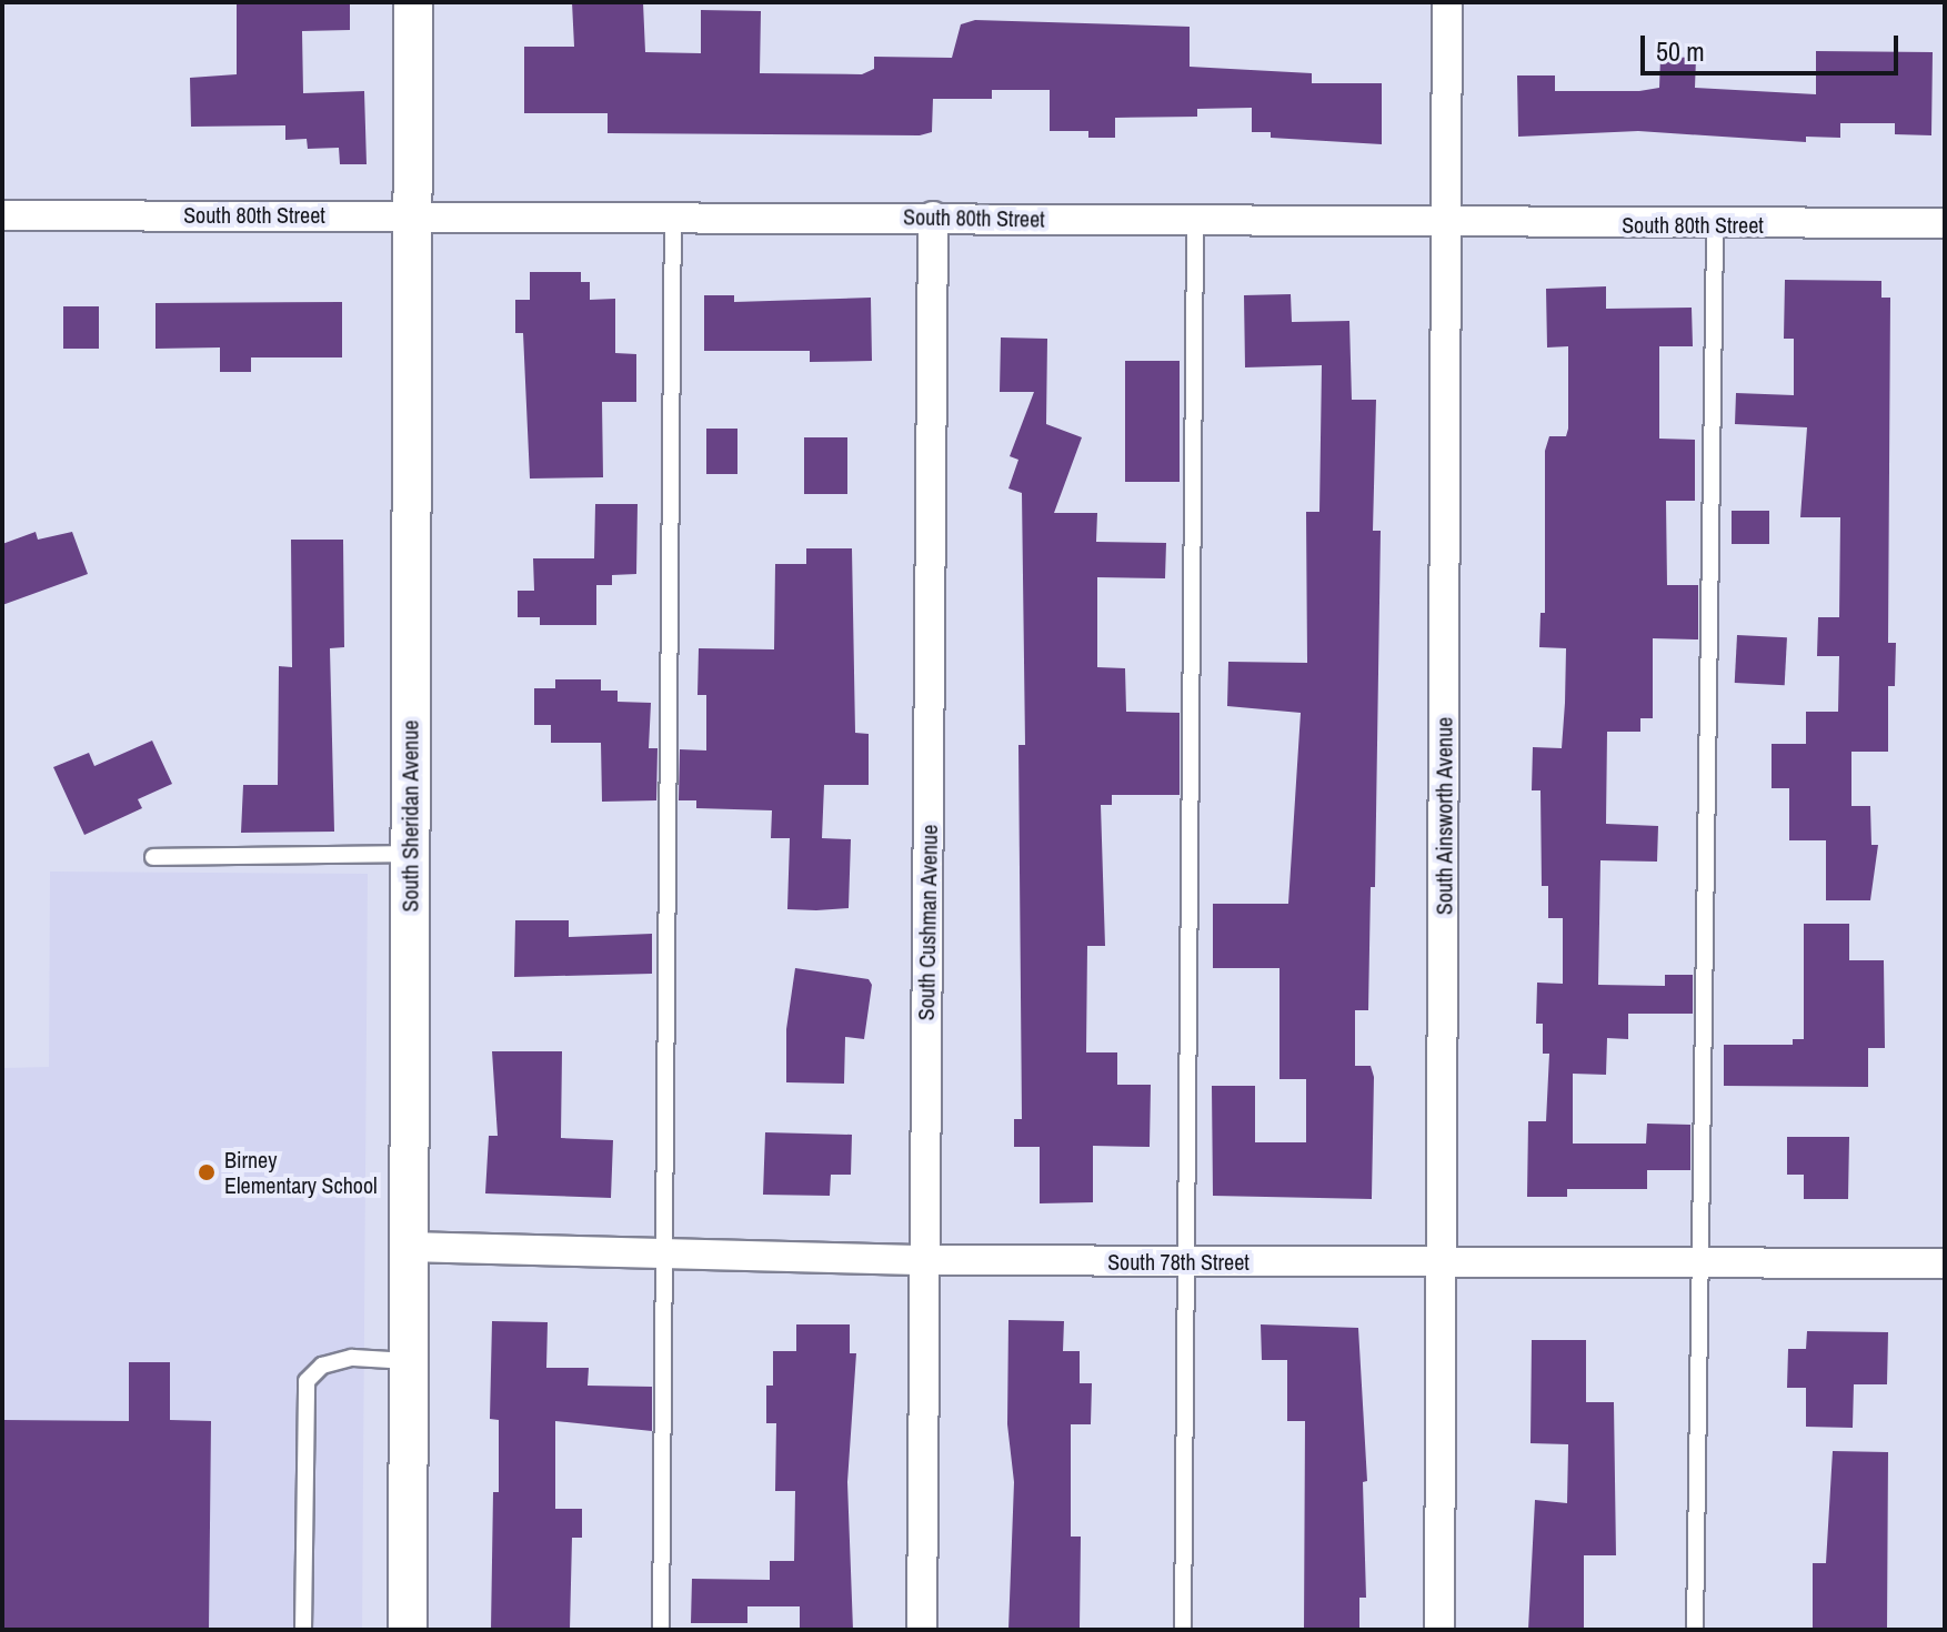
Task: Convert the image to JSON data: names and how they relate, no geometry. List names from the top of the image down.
{
  "streets": {
    "street": [
      "South 80th Street",
      "South Sheridan Avenue",
      "South Ainsworth Avenue",
      "South Cushman Avenue",
      "South 78th Street"
    ]
  },
  "crossings": [
    ["South 80th Street", "South Sheridan Avenue"],
    ["South 80th Street", "South Ainsworth Avenue"],
    ["South 80th Street", "South Cushman Avenue"],
    ["South Sheridan Avenue", "South 78th Street"],
    ["South Ainsworth Avenue", "South 78th Street"],
    ["South Cushman Avenue", "South 78th Street"]
  ],
  "places": ["Birney Elementary School"],
  "scale_bar": "50 m"
}
